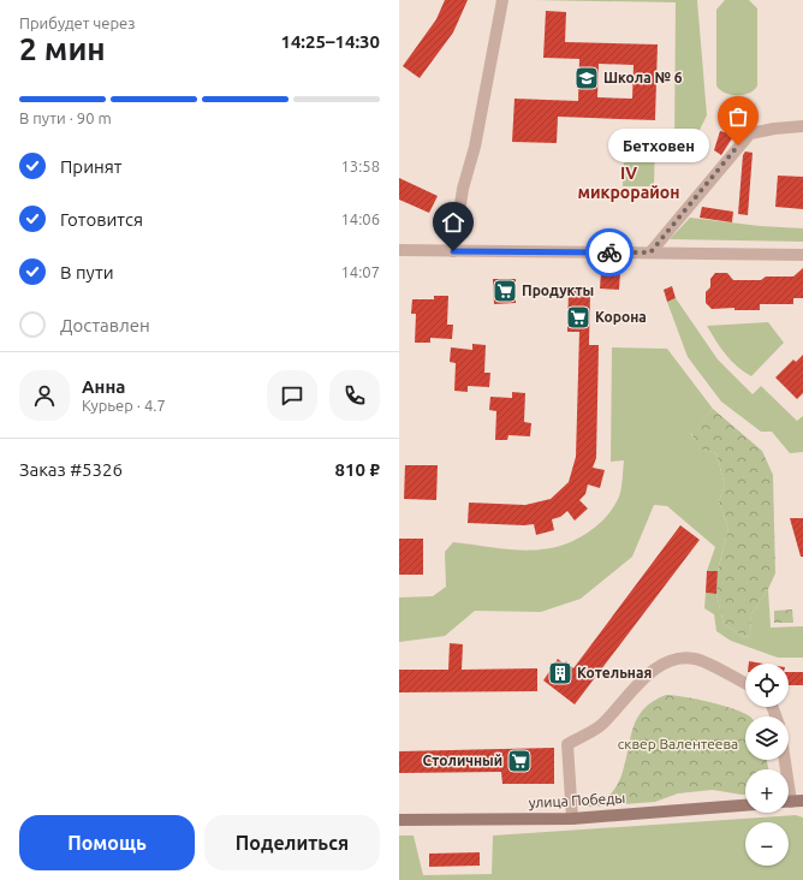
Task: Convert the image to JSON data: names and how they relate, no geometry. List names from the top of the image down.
{
  "streets": {
    "main road": ["улица Победы"]
  },
  "districts": ["IV микрорайон"],
  "parks": ["сквер Валентеева"],
  "places": {
    "school or university": ["Школа № 6"],
    "other": ["Бетховен"],
    "supermarket": ["Продукты", "Корона", "Столичный"],
    "building": ["Котельная"]
  },
  "page": {
    "heading": ["2 мин", "Прибудет через", "14:25–14:30"],
    "panel": [
      "Анна",
      "Курьер · 4.7",
      "Заказ #5326",
      "810 ₽"
    ],
    "bar": "В пути · 90 m",
    "bubble": "Бетховен",
    "list": [
      ["Принят", "13:58"],
      ["Готовится", "14:06"],
      ["В пути", "14:07"],
      "Доставлен"
    ],
    "map_buttons": ["+", "−"],
    "buttons": ["Помощь", "Поделиться"]
  }
}
